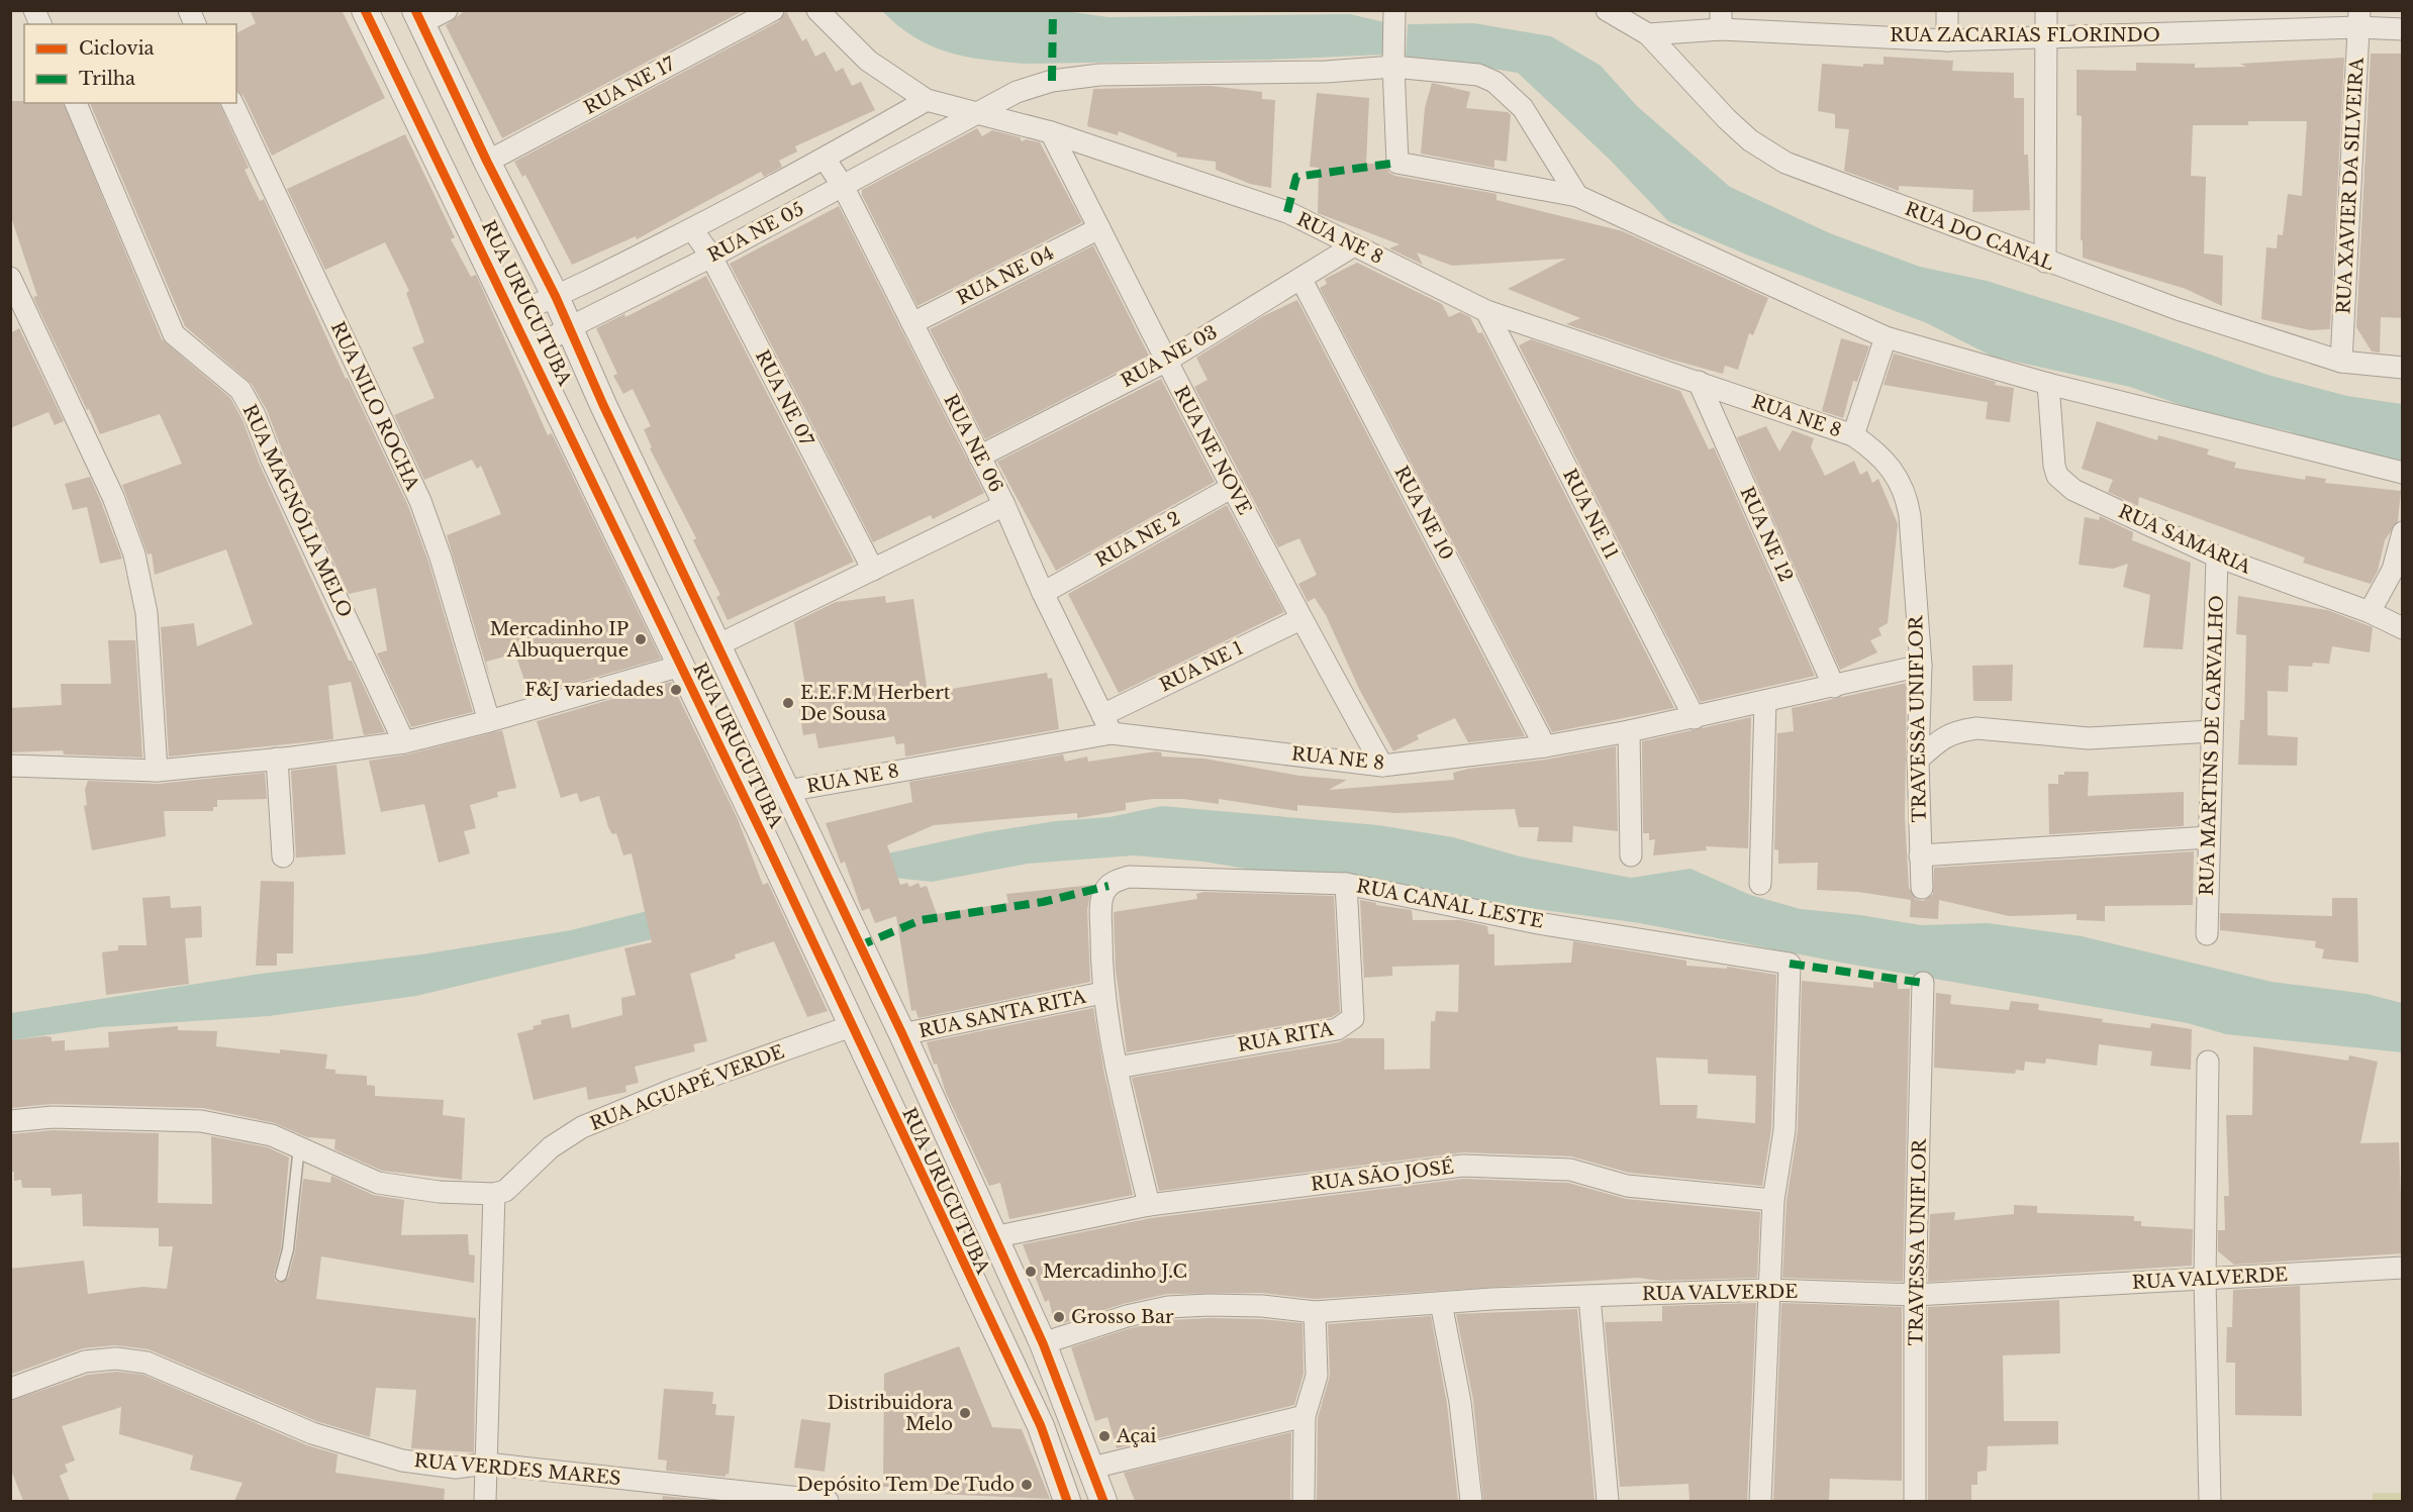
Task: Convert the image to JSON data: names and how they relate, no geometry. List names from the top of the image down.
{
  "streets": {
    "street": [
      "RUA ZACARIAS FLORINDO",
      "RUA NE 17",
      "RUA XAVIER DA SILVEIRA",
      "RUA NE 05",
      "RUA DO CANAL",
      "RUA NE 8",
      "RUA NE 04",
      "RUA URUCUTUBA",
      "RUA NE 03",
      "RUA NE 07",
      "RUA NILO ROCHA",
      "RUA NE 06",
      "RUA NE NOVE",
      "RUA MAGNÓLIA MELO",
      "RUA NE 10",
      "RUA NE 11",
      "RUA NE 12",
      "RUA NE 2",
      "RUA SAMARIA",
      "RUA NE 1",
      "TRAVESSA UNIFLOR",
      "RUA MARTINS DE CARVALHO",
      "RUA CANAL LESTE",
      "RUA SANTA RITA",
      "RUA RITA",
      "RUA AGUAPÉ VERDE",
      "RUA SÃO JOSÉ",
      "RUA VALVERDE",
      "RUA VERDES MARES"
    ]
  },
  "crossings": [
    ["RUA ZACARIAS FLORINDO", "RUA XAVIER DA SILVEIRA"],
    ["RUA ZACARIAS FLORINDO", "RUA DO CANAL"],
    ["RUA NE 17", "RUA URUCUTUBA"],
    ["RUA XAVIER DA SILVEIRA", "RUA DO CANAL"],
    ["RUA NE 05", "RUA NE 8"],
    ["RUA NE 05", "RUA URUCUTUBA"],
    ["RUA NE 05", "RUA NE 07"],
    ["RUA NE 05", "RUA NE 06"],
    ["RUA NE 8", "RUA URUCUTUBA"],
    ["RUA NE 8", "RUA NE 03"],
    ["RUA NE 8", "RUA NE 06"],
    ["RUA NE 8", "RUA NE NOVE"],
    ["RUA NE 8", "RUA NE 10"],
    ["RUA NE 8", "RUA NE 11"],
    ["RUA NE 8", "RUA NE 12"],
    ["RUA NE 8", "RUA NE 1"],
    ["RUA NE 8", "TRAVESSA UNIFLOR"],
    ["RUA NE 04", "RUA NE 06"],
    ["RUA NE 04", "RUA NE NOVE"],
    ["RUA URUCUTUBA", "RUA SANTA RITA"],
    ["RUA URUCUTUBA", "RUA AGUAPÉ VERDE"],
    ["RUA URUCUTUBA", "RUA SÃO JOSÉ"],
    ["RUA URUCUTUBA", "RUA VALVERDE"],
    ["RUA NE 03", "RUA NE 06"],
    ["RUA NE 03", "RUA NE NOVE"],
    ["RUA NE 03", "RUA NE 10"],
    ["RUA NE 06", "RUA NE 2"],
    ["RUA NE 06", "RUA NE 1"],
    ["RUA NE NOVE", "RUA NE 2"],
    ["RUA NE NOVE", "RUA NE 1"],
    ["RUA SAMARIA", "RUA MARTINS DE CARVALHO"],
    ["TRAVESSA UNIFLOR", "RUA VALVERDE"],
    ["RUA CANAL LESTE", "RUA SANTA RITA"],
    ["RUA CANAL LESTE", "RUA RITA"],
    ["RUA CANAL LESTE", "RUA SÃO JOSÉ"]
  ],
  "places": [
    "Mercadinho IP Albuquerque",
    "F&J variedades",
    "E.E.F.M Herbert De Sousa",
    "Mercadinho J.C",
    "Grosso Bar",
    "Distribuidora Melo",
    "Açai",
    "Depósito Tem De Tudo"
  ],
  "legend": ["Ciclovia", "Trilha"]
}
